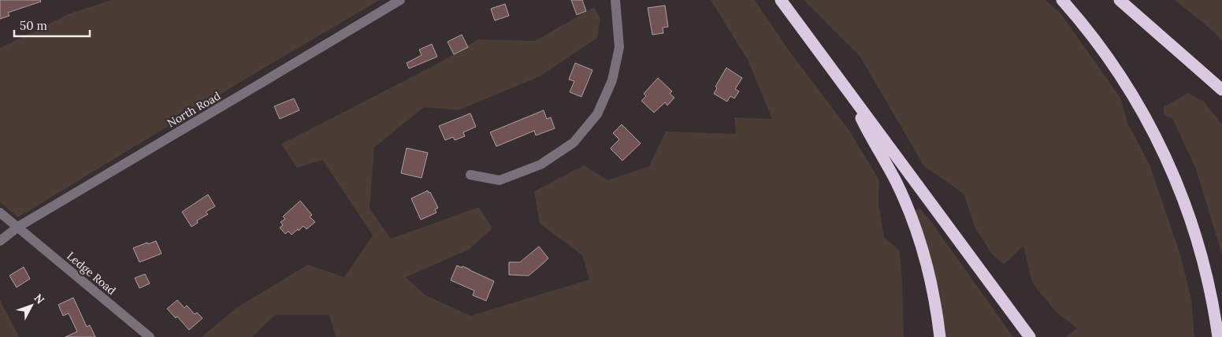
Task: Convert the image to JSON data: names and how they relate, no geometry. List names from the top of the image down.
{
  "streets": {
    "street": ["North Road", "Ledge Road"]
  },
  "crossings": [
    ["North Road", "Ledge Road"]
  ],
  "scale_bar": "50 m",
  "north": "top right"
}
